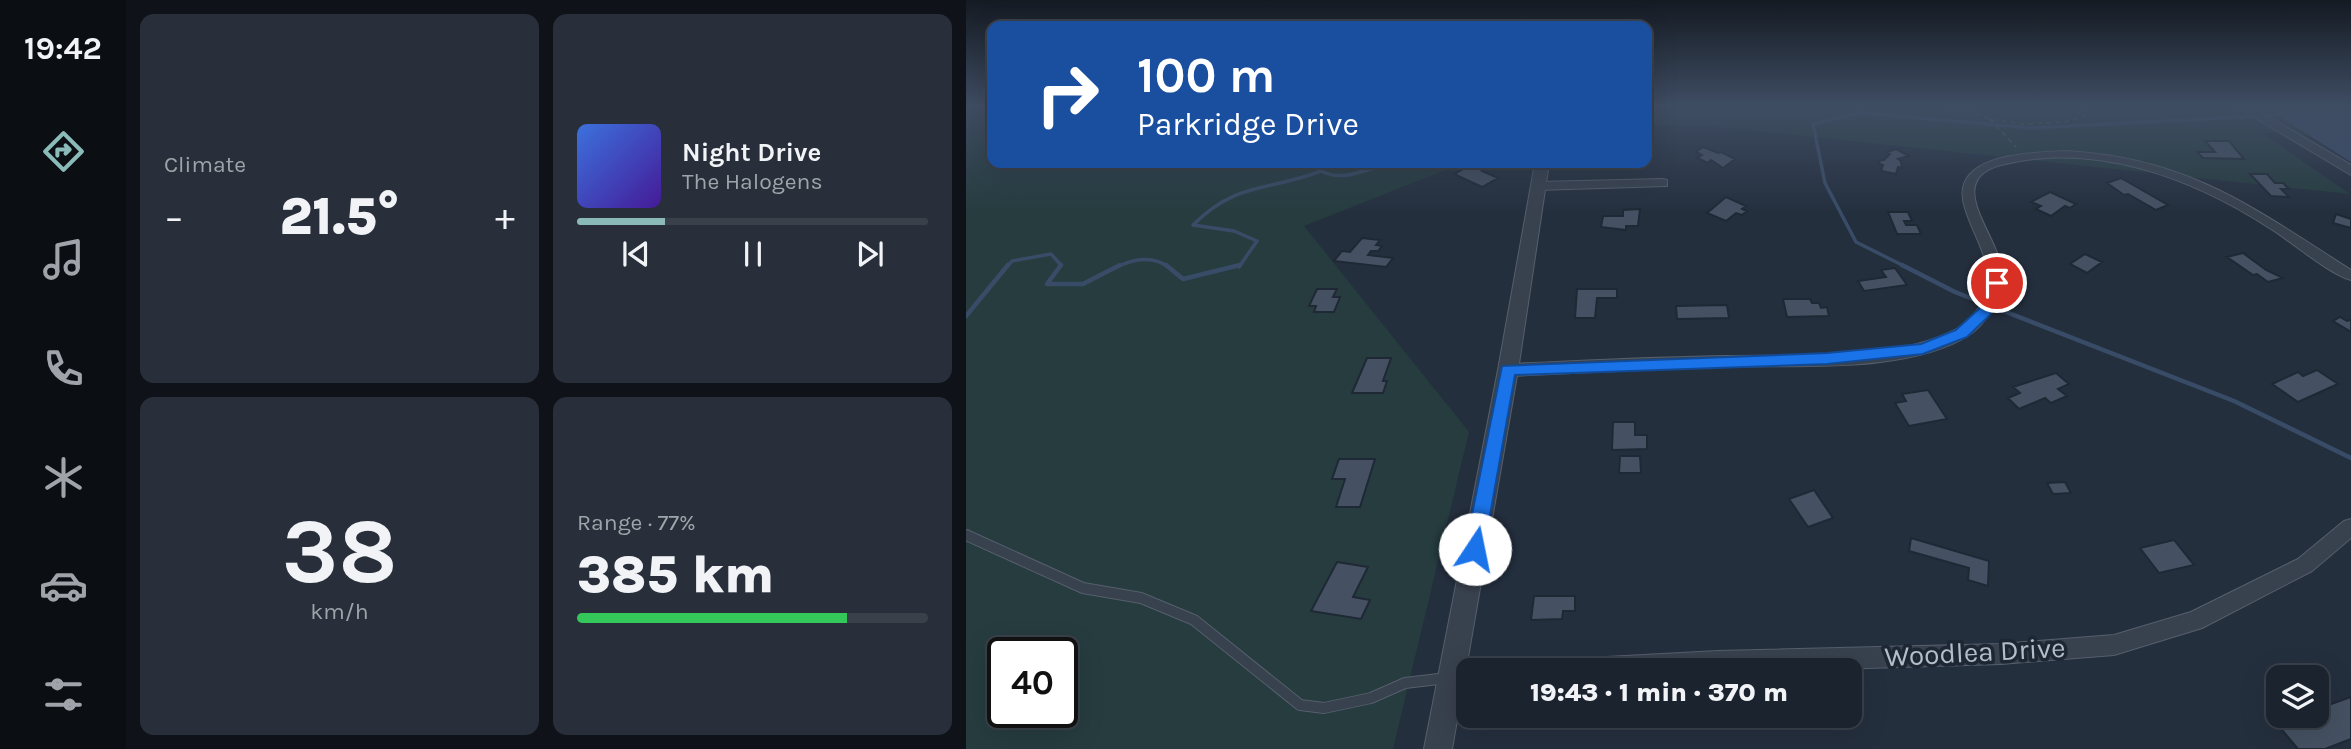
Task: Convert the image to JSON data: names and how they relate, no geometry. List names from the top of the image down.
{
  "streets": {
    "street": ["Woodlea Drive"]
  },
  "page": {
    "tabs": "19:42",
    "tile": [
      "Climate",
      ["38", "km/h"],
      ["Range · 77%", "385 km"]
    ],
    "turn": ["100 m", "Parkridge Drive"],
    "song": ["Night Drive", "The Halogens"],
    "heat": ["−", "21.5°", "+"],
    "limit": "40",
    "trip": "19:43 · 1 min · 370 m"
  }
}
